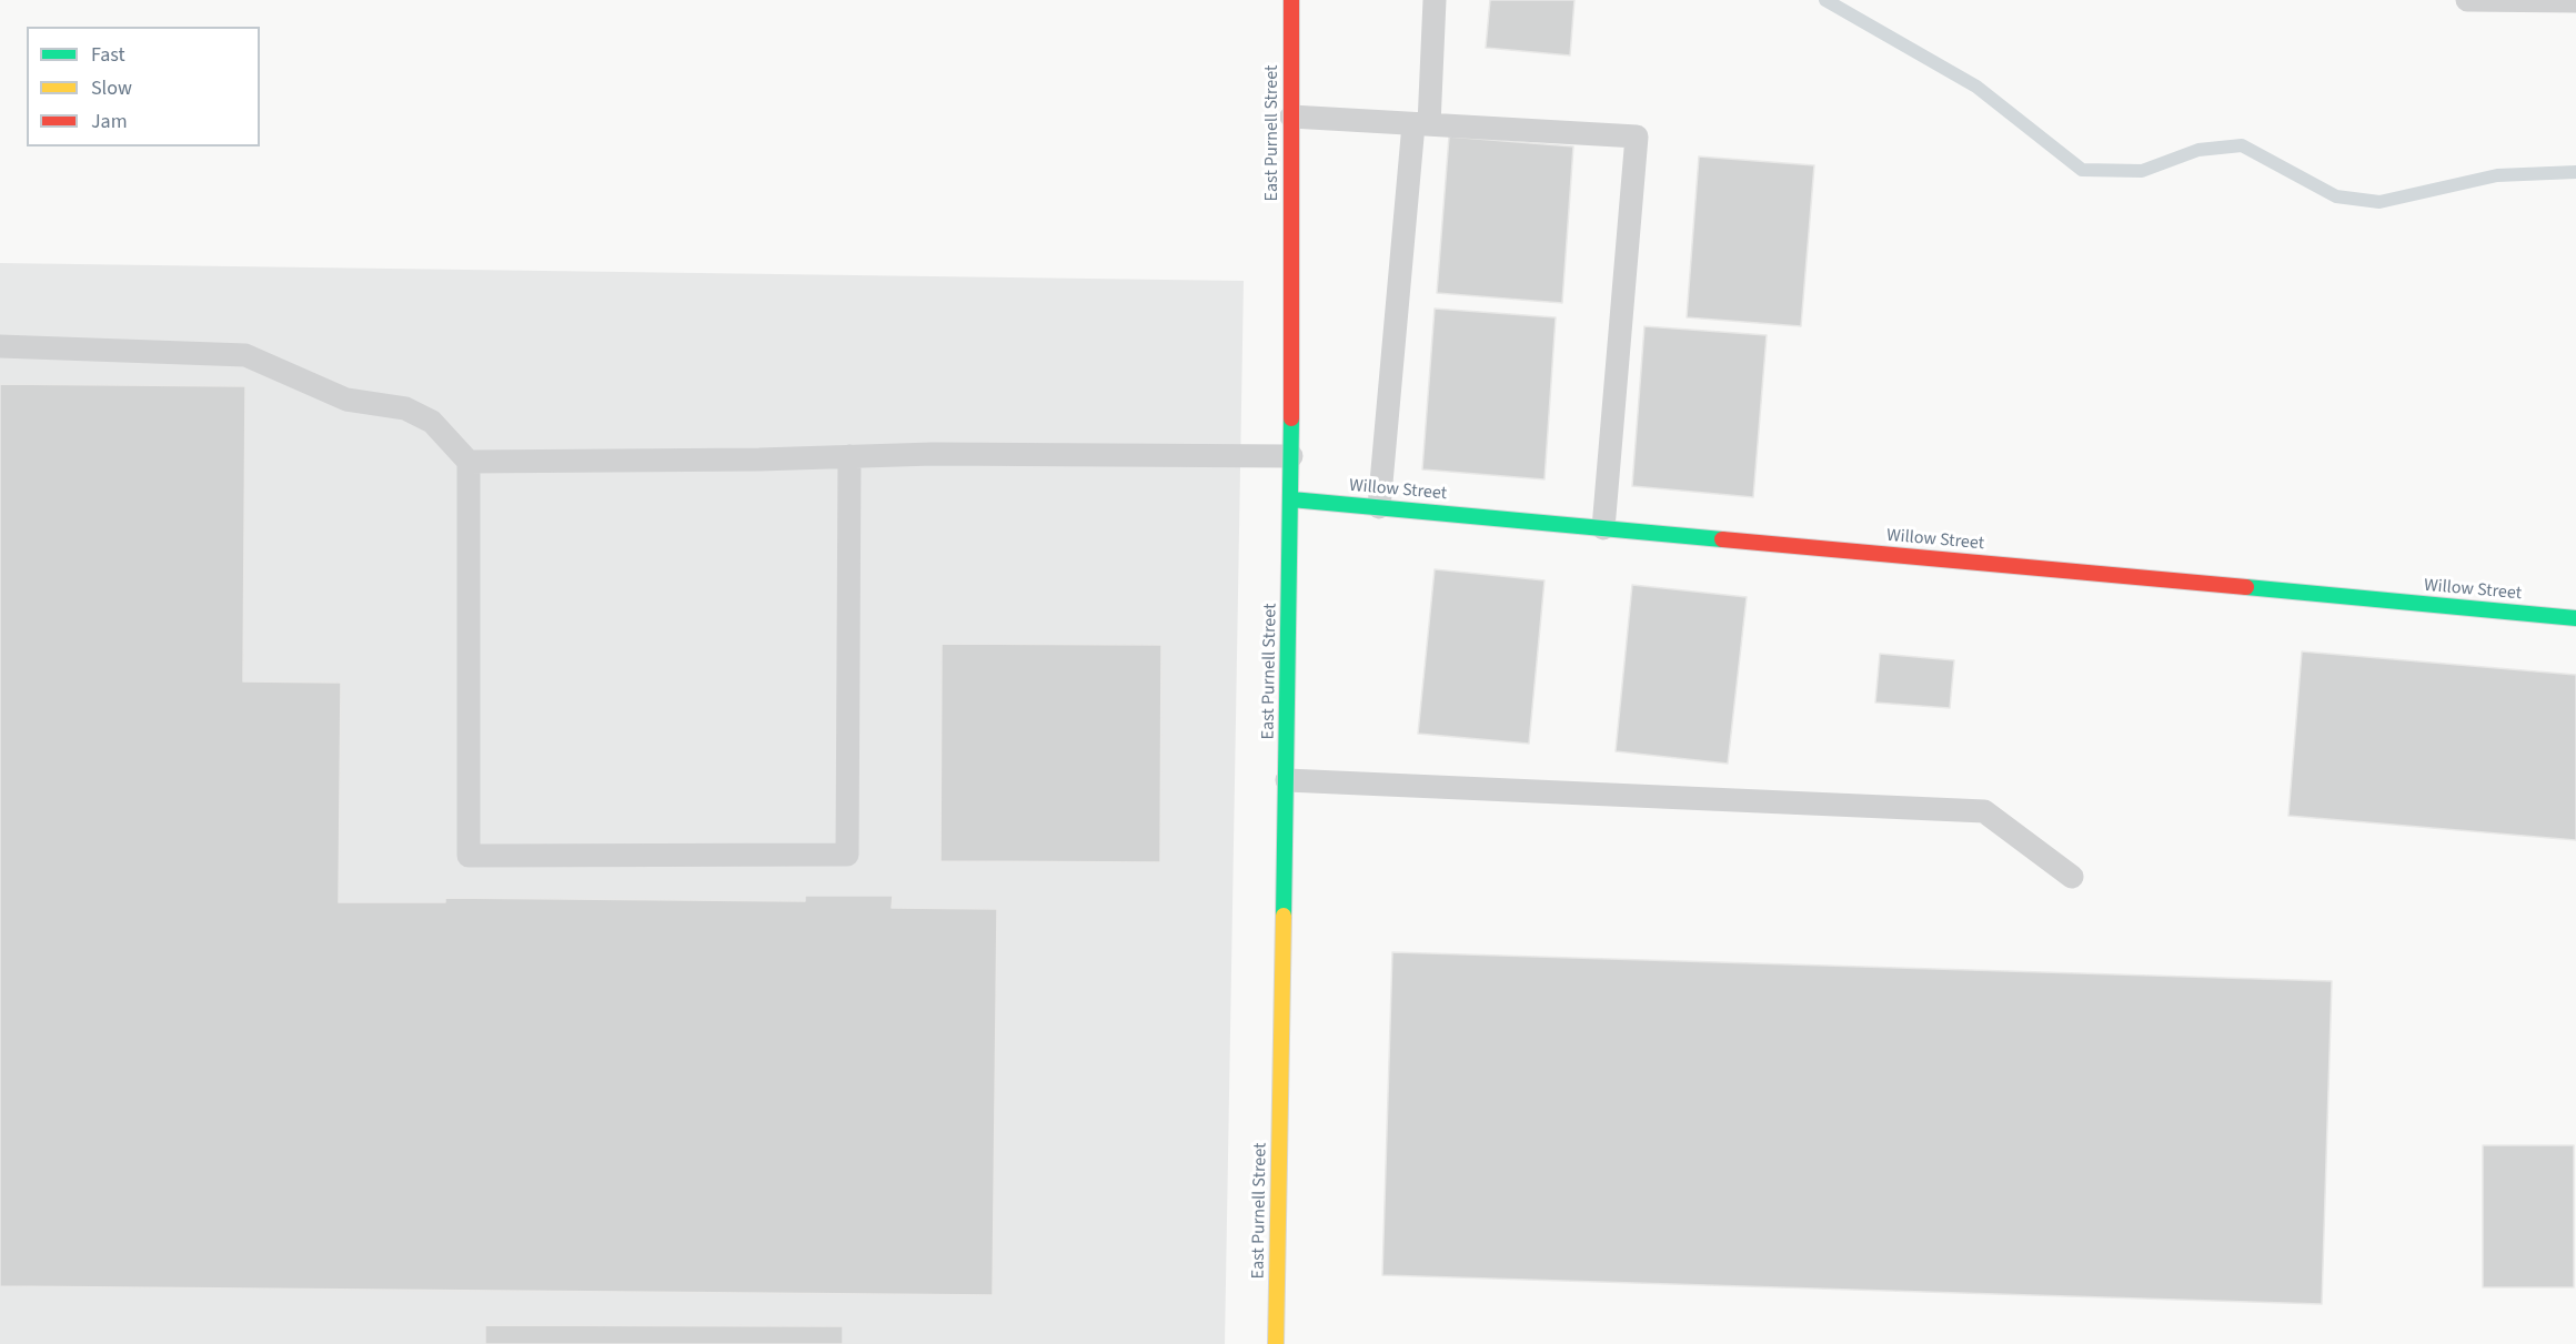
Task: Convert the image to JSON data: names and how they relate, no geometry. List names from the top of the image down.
{
  "streets": {
    "street": ["East Purnell Street", "Willow Street"]
  },
  "crossings": [
    ["East Purnell Street", "Willow Street"]
  ],
  "legend": ["Fast", "Slow", "Jam"]
}
